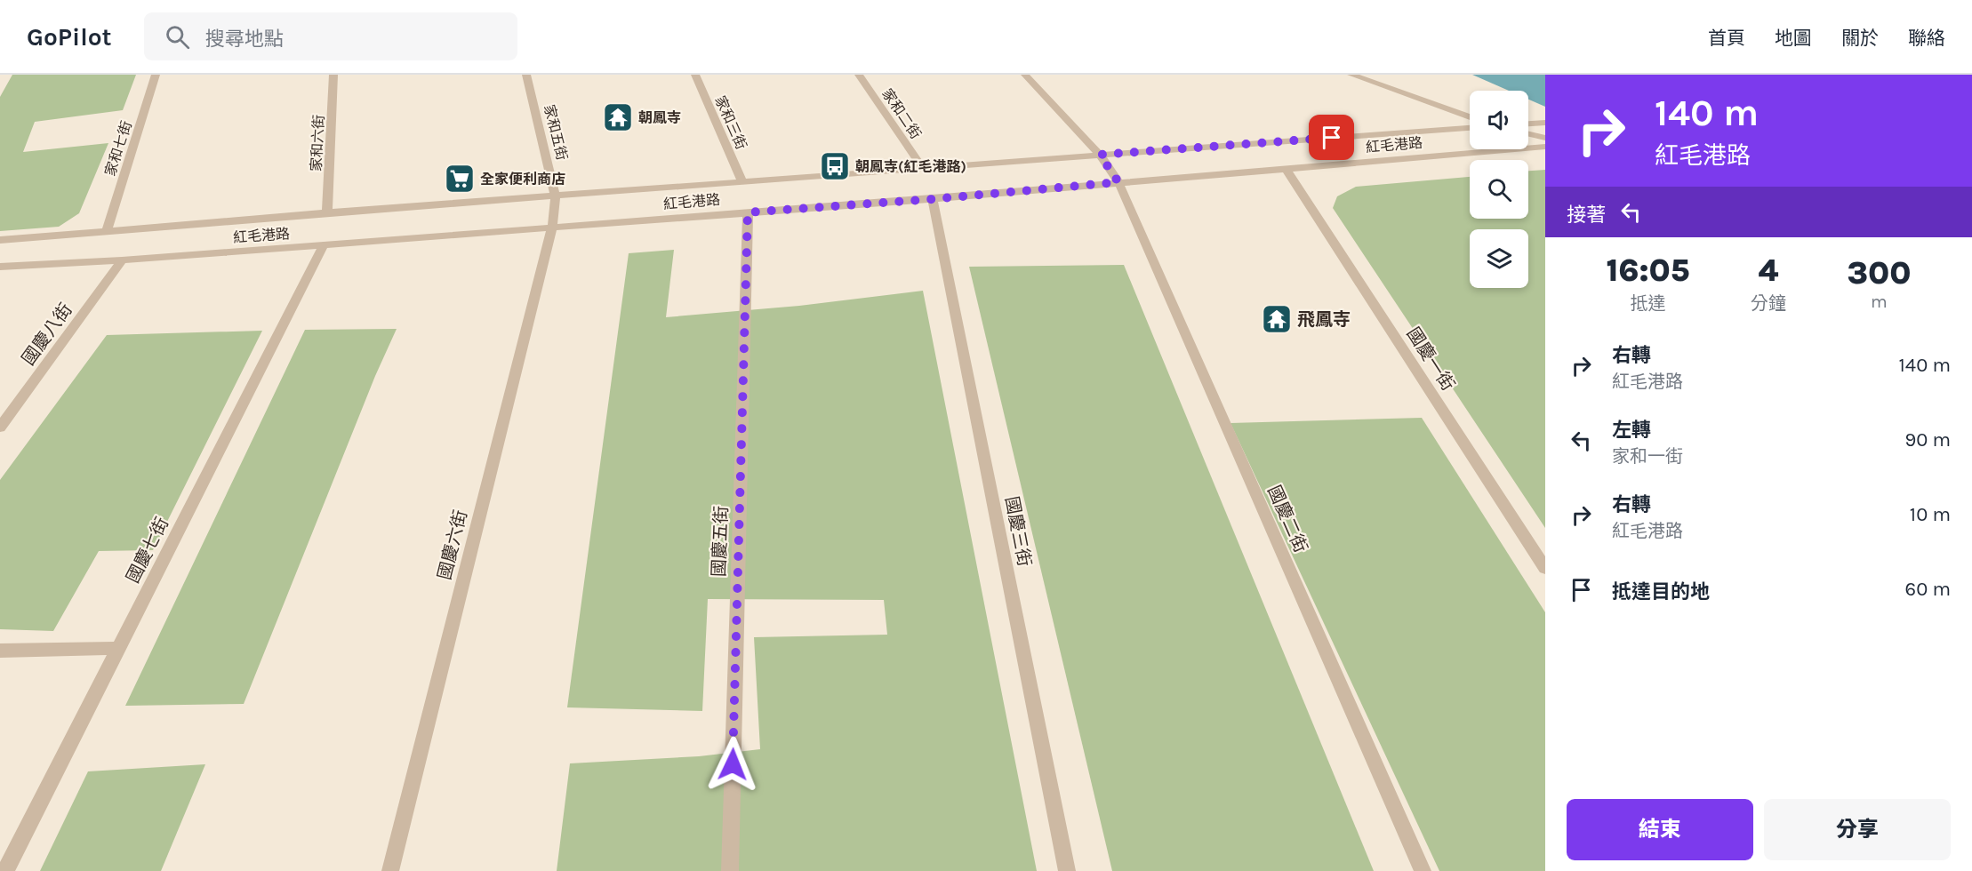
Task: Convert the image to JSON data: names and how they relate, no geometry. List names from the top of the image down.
{
  "streets": {
    "street": [
      "家和二街",
      "家和三街",
      "家和五街",
      "家和六街",
      "紅毛港路",
      "家和七街",
      "國慶八街",
      "國慶一街",
      "國慶二街",
      "國慶三街",
      "國慶五街",
      "國慶六街",
      "國慶七街"
    ]
  },
  "crossings": [
    ["家和二街", "紅毛港路"],
    ["家和三街", "紅毛港路"],
    ["家和五街", "紅毛港路"],
    ["家和五街", "國慶六街"],
    ["家和六街", "紅毛港路"],
    ["紅毛港路", "家和七街"],
    ["紅毛港路", "國慶八街"],
    ["紅毛港路", "國慶一街"],
    ["紅毛港路", "國慶二街"],
    ["紅毛港路", "國慶三街"],
    ["紅毛港路", "國慶五街"],
    ["紅毛港路", "國慶六街"],
    ["紅毛港路", "國慶七街"]
  ],
  "places": {
    "temple": ["朝鳳寺", "飛鳳寺"],
    "bus stop": ["朝鳳寺(紅毛港路)"],
    "supermarket": ["全家便利商店"]
  },
  "page": {
    "header": "GoPilot",
    "search": "搜尋地點",
    "nav": [
      "首頁",
      "地圖",
      "關於",
      "聯絡"
    ],
    "turn": ["140 m", "紅毛港路"],
    "then": "接著",
    "eta": [
      "16:05",
      "抵達",
      "4",
      "分鐘",
      "300",
      "m"
    ],
    "list": [
      {
        "name": "右轉",
        "note": "紅毛港路",
        "value": "140 m"
      },
      {
        "name": "左轉",
        "note": "家和一街",
        "value": "90 m"
      },
      {
        "name": "右轉",
        "note": "紅毛港路",
        "value": "10 m"
      },
      {
        "name": "抵達目的地",
        "value": "60 m"
      }
    ],
    "buttons": ["結束", "分享"]
  }
}
